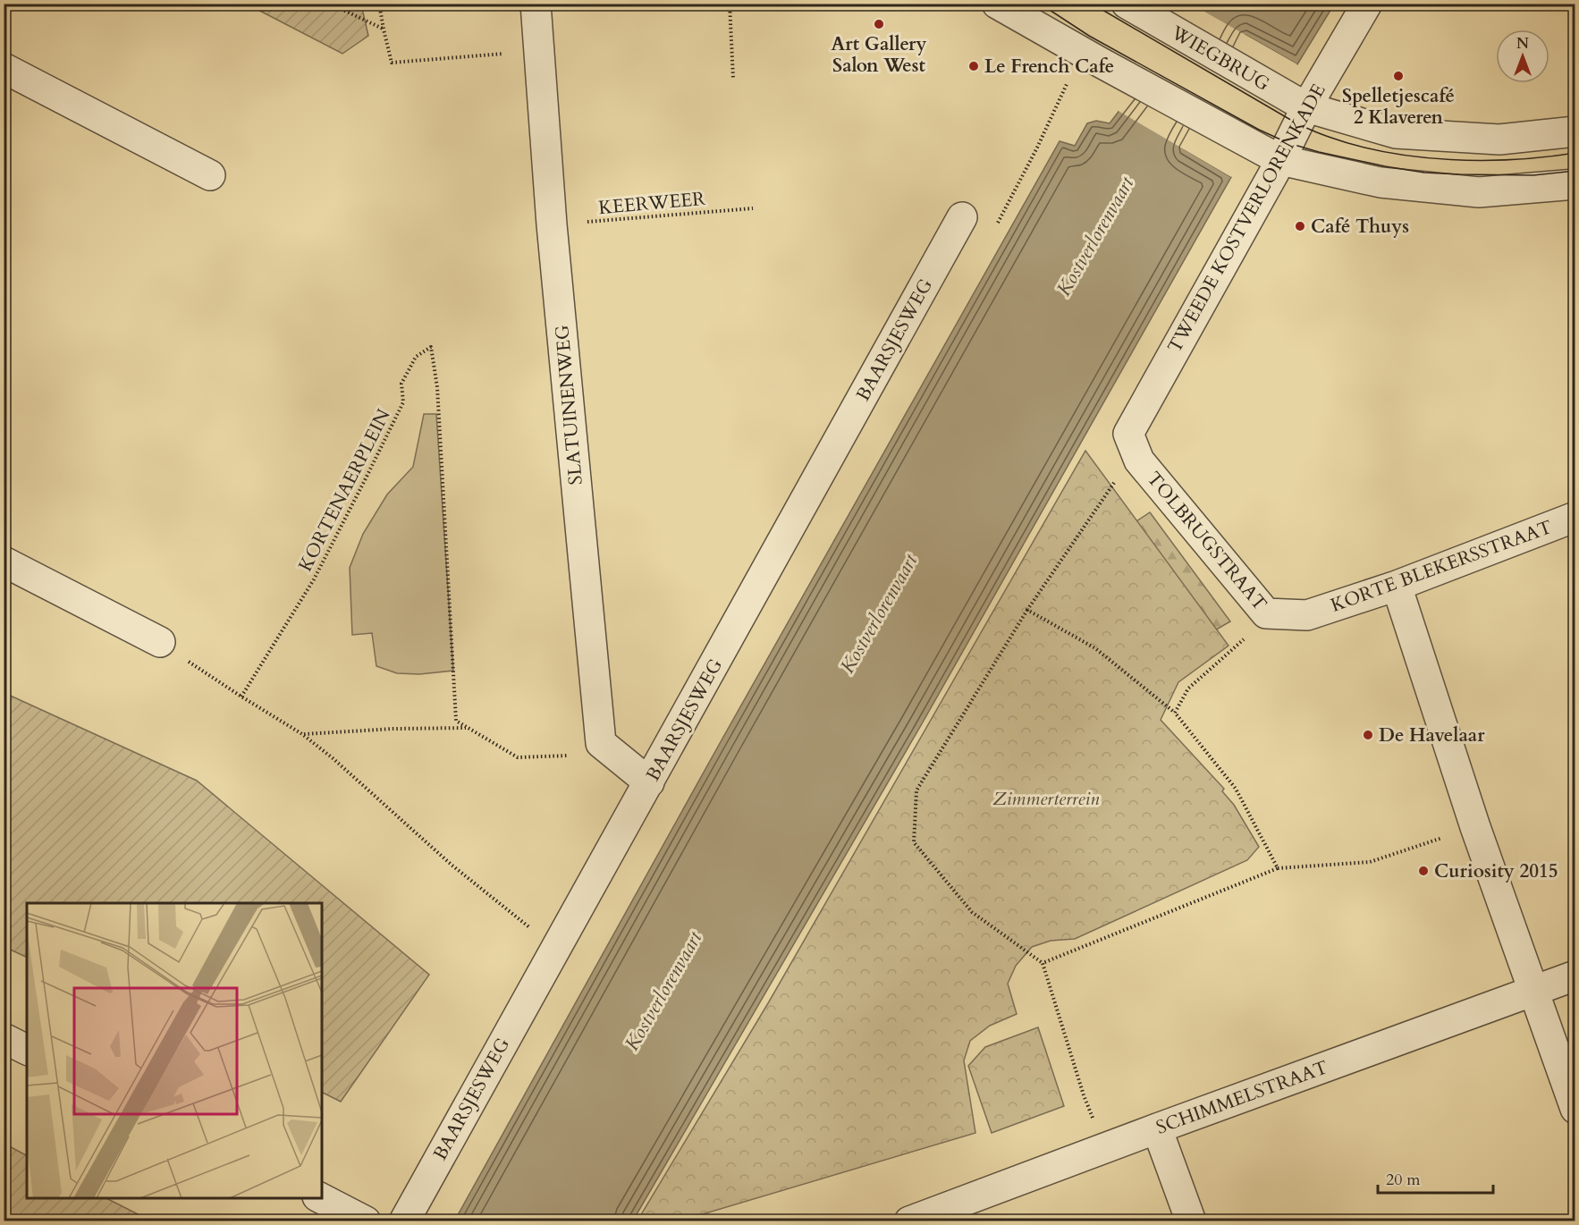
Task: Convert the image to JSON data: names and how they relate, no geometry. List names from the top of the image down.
{
  "streets": {
    "street": [
      "WIEGBRUG",
      "TWEEDE KOSTVERLORENKADE",
      "BAARSJESWEG",
      "SLATUINENWEG",
      "TOLBRUGSTRAAT",
      "KORTE BLEKERSSTRAAT",
      "SCHIMMELSTRAAT"
    ],
    "path": ["KEERWEER", "KORTENAERPLEIN"]
  },
  "crossings": [
    ["WIEGBRUG", "TWEEDE KOSTVERLORENKADE"],
    ["KEERWEER", "SLATUINENWEG"],
    ["TWEEDE KOSTVERLORENKADE", "TOLBRUGSTRAAT"],
    ["TOLBRUGSTRAAT", "KORTE BLEKERSSTRAAT"]
  ],
  "water": ["Kostverlorenvaart"],
  "parks": ["Zimmerterrein"],
  "places": [
    "Art Gallery Salon West",
    "Le French Cafe",
    "Spelletjescafé 2 Klaveren",
    "Café Thuys",
    "De Havelaar",
    "Curiosity 2015"
  ],
  "scale_bar": "20 m",
  "north": "top"
}
